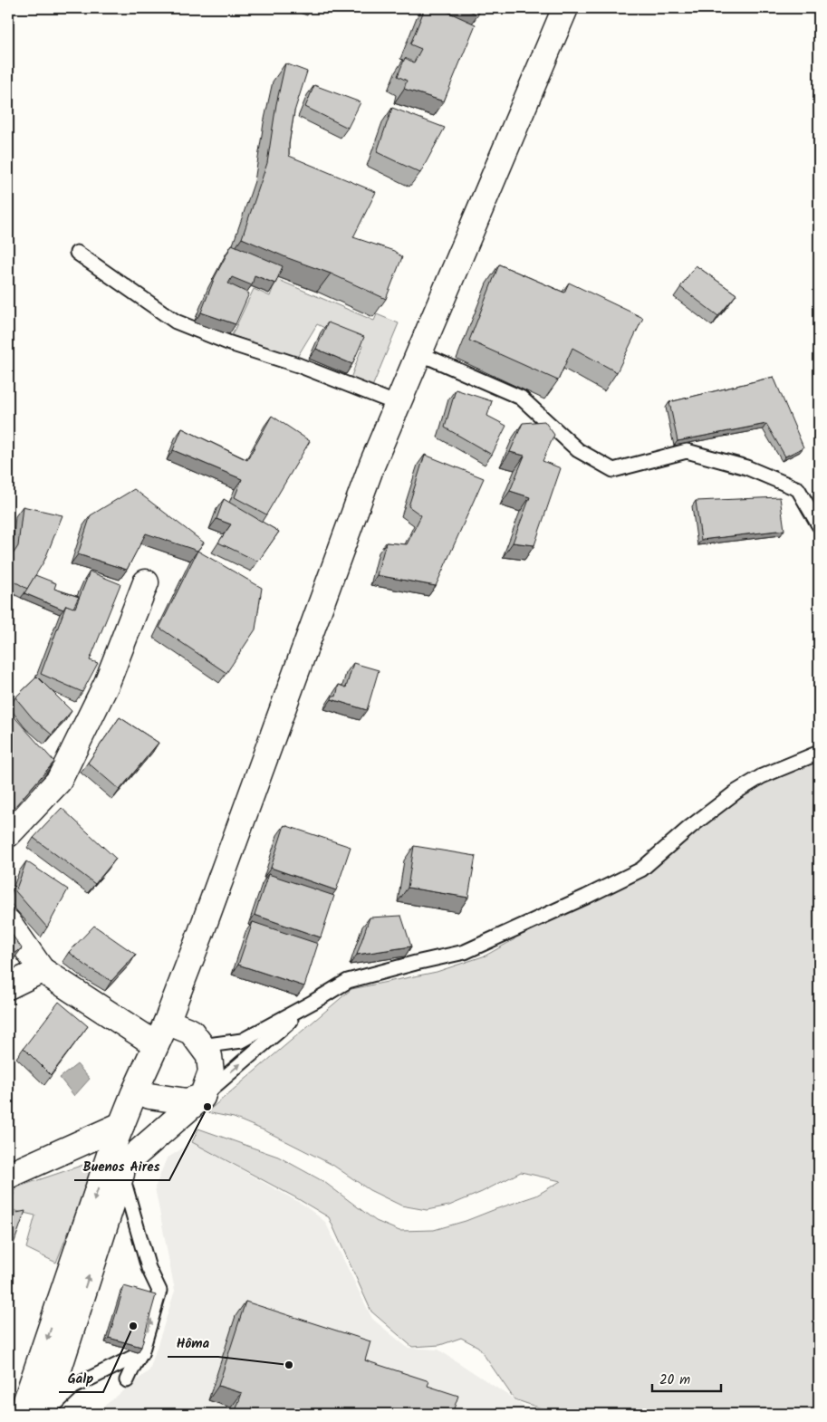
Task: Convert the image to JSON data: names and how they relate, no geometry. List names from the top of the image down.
{
  "places": ["Buenos Aires", "Galp", "Hôma"],
  "scale_bar": "20 m"
}
